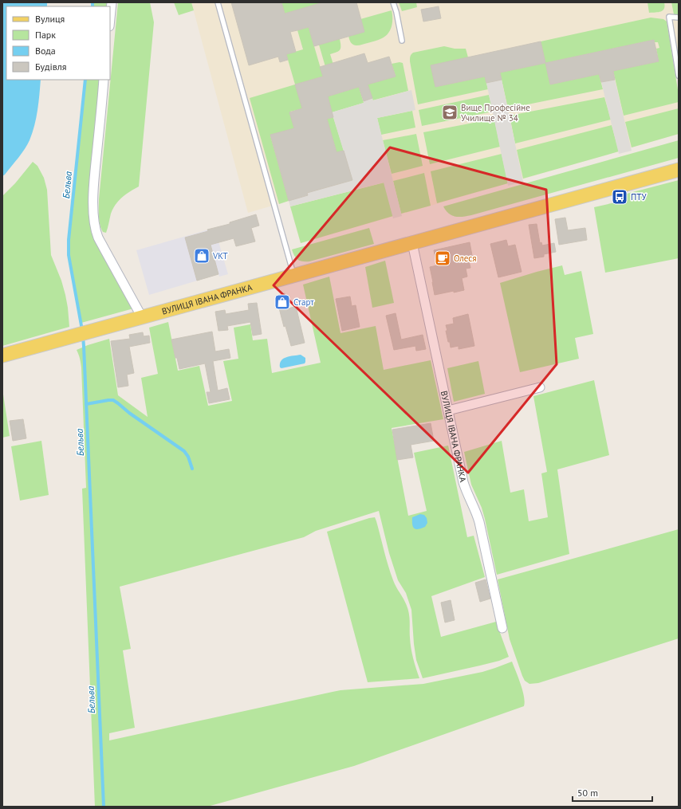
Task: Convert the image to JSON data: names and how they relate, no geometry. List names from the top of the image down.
{
  "streets": {
    "main road": ["ВУЛИЦЯ ІВАНА ФРАНКА"]
  },
  "water": ["Бельва"],
  "places": {
    "school or university": ["Вище Професійне Училище № 34"],
    "bus stop": ["ПТУ"],
    "shop": ["VKT", "Старт"],
    "cafe": ["Олеся"]
  },
  "legend": [
    "Вулиця",
    "Парк",
    "Вода",
    "Будівля"
  ],
  "scale_bar": "50 m"
}
